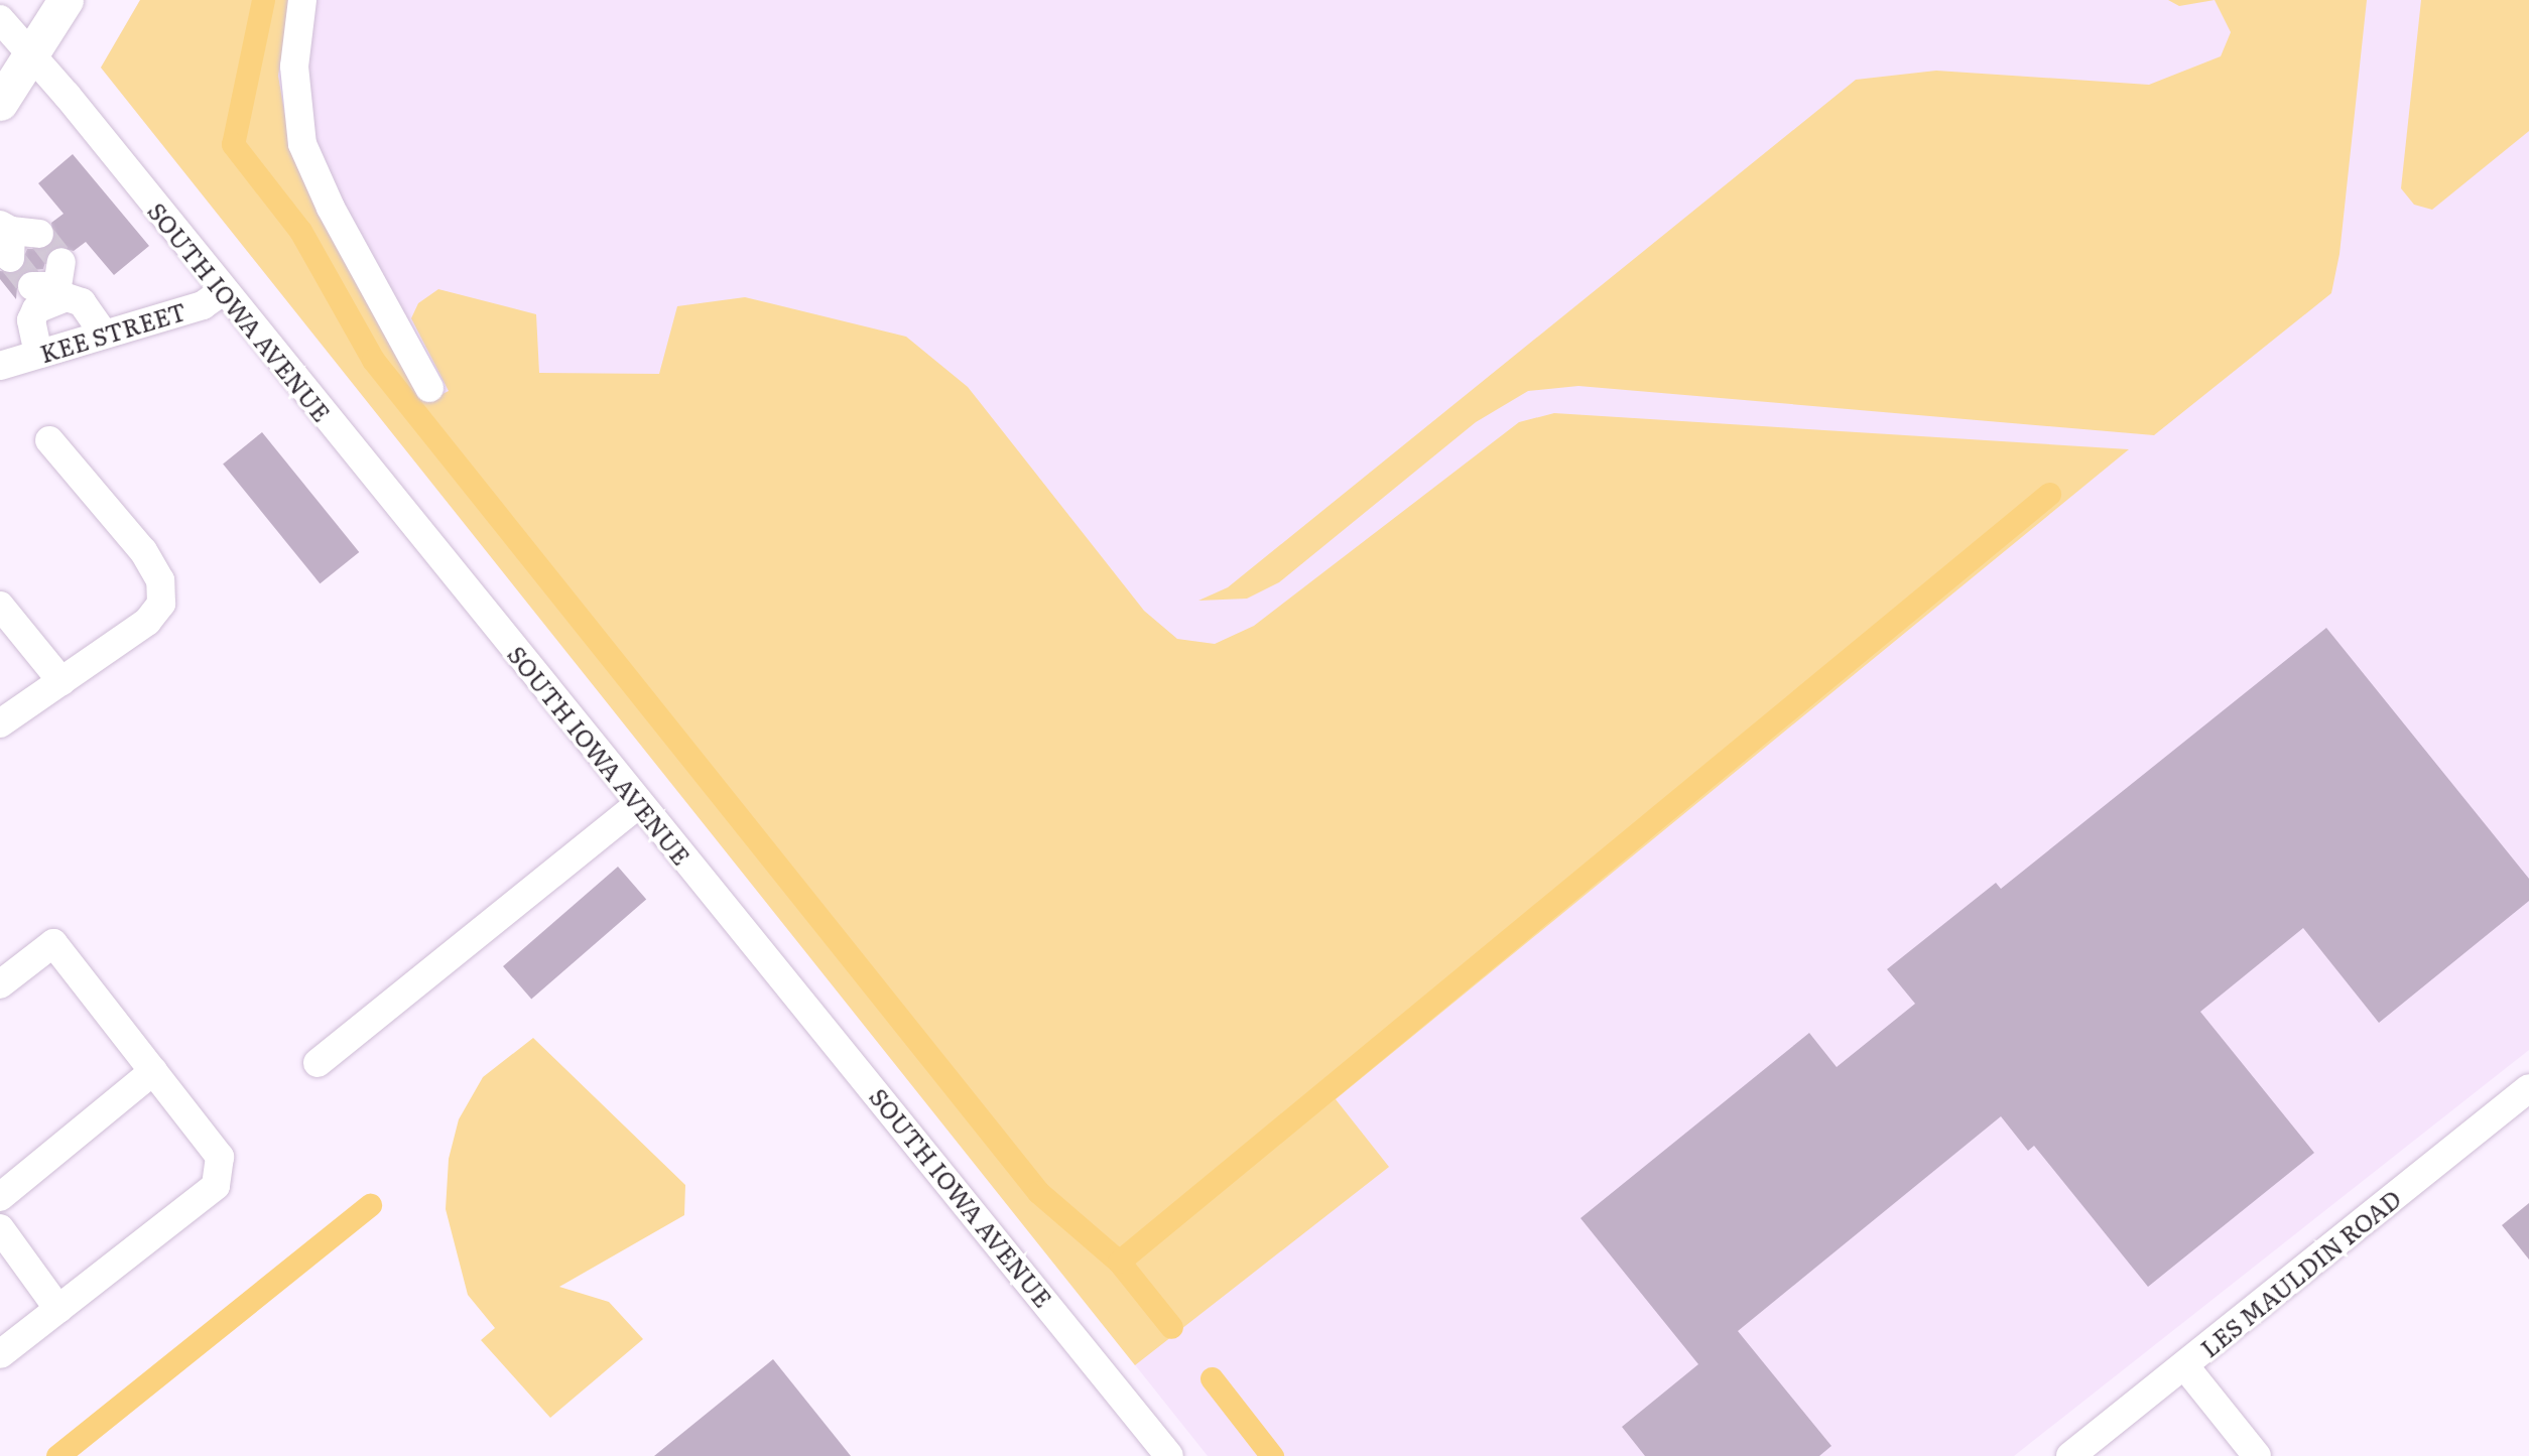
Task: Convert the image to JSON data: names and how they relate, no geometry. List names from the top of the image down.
{
  "streets": {
    "street": ["SOUTH IOWA AVENUE", "KEE STREET", "LES MAULDIN ROAD"]
  },
  "crossings": [
    ["SOUTH IOWA AVENUE", "KEE STREET"]
  ]
}
